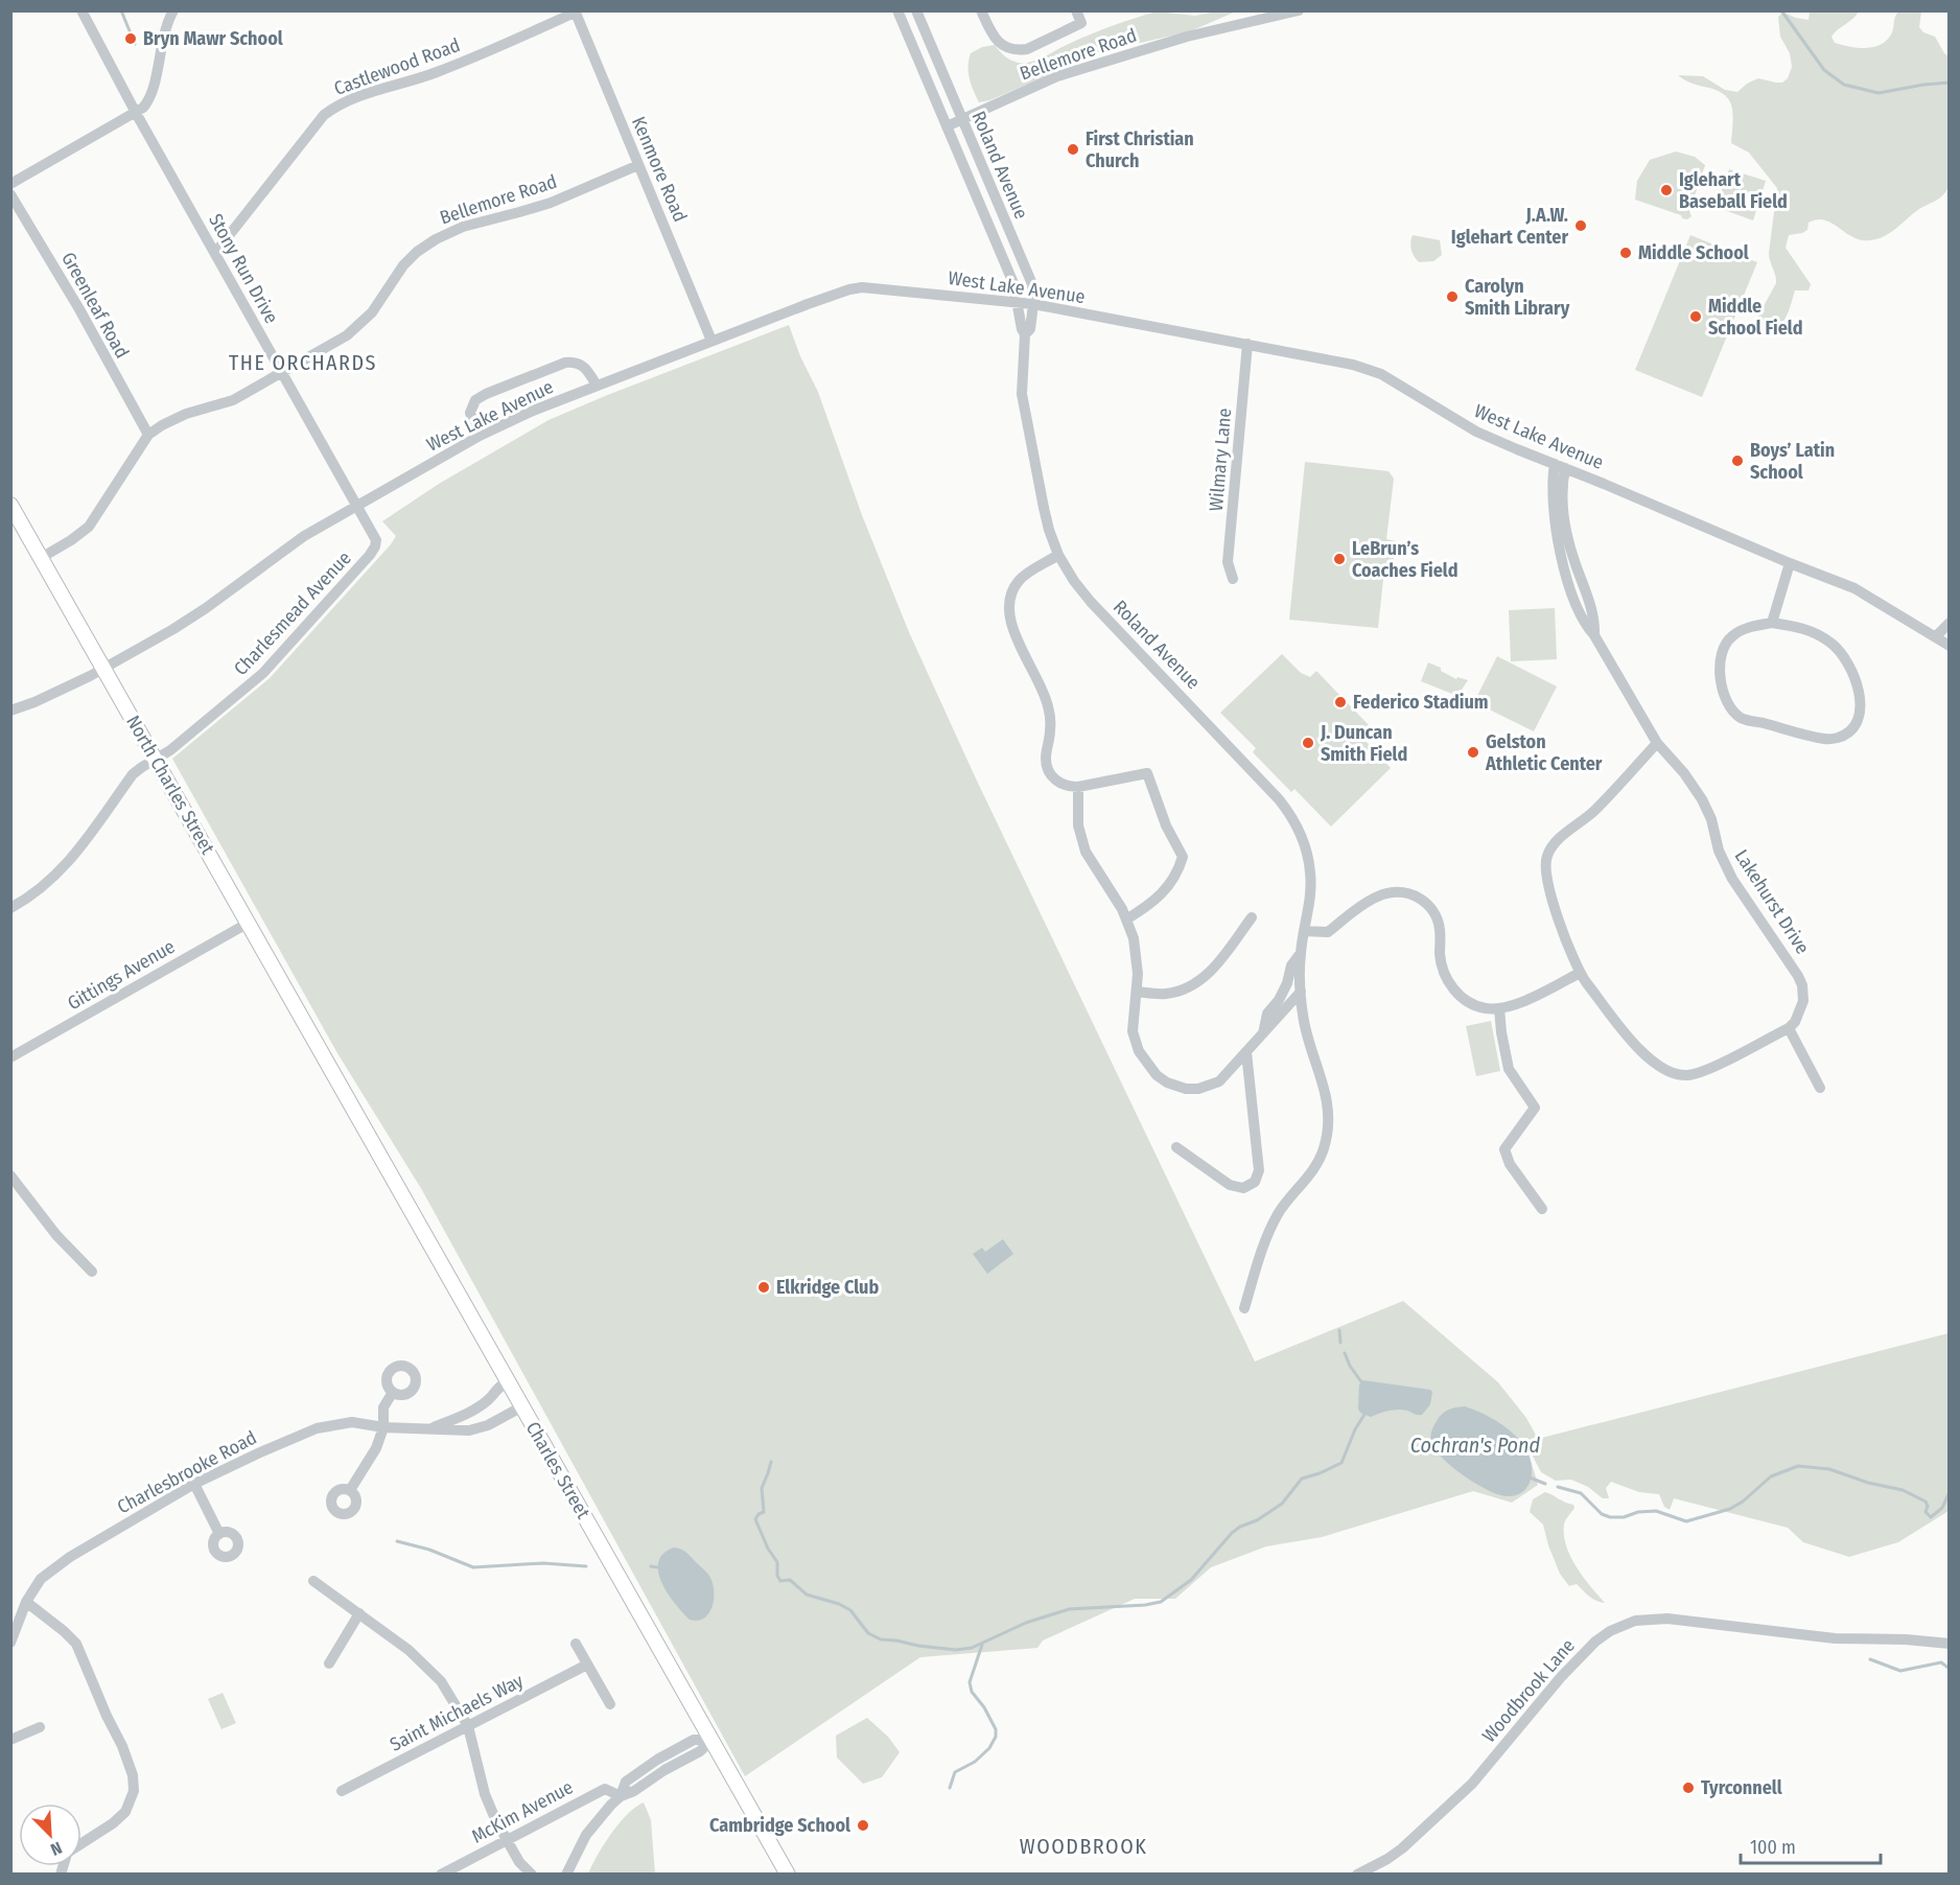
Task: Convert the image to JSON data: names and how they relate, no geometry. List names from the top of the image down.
{
  "streets": {
    "main road": ["North Charles Street", "Charles Street"],
    "street": [
      "Bellemore Road",
      "Castlewood Road",
      "Roland Avenue",
      "Kenmore Road",
      "Stony Run Drive",
      "West Lake Avenue",
      "Greenleaf Road",
      "Wilmary Lane",
      "Charlesmead Avenue",
      "Lakehurst Drive",
      "Gittings Avenue",
      "Charlesbrooke Road",
      "Woodbrook Lane",
      "Saint Michaels Way",
      "McKim Avenue"
    ]
  },
  "crossings": [
    ["Bellemore Road", "Roland Avenue"],
    ["Bellemore Road", "Kenmore Road"],
    ["Bellemore Road", "Stony Run Drive"],
    ["Bellemore Road", "Greenleaf Road"],
    ["Bellemore Road", "North Charles Street"],
    ["Castlewood Road", "Kenmore Road"],
    ["Castlewood Road", "Stony Run Drive"],
    ["Roland Avenue", "West Lake Avenue"],
    ["Kenmore Road", "West Lake Avenue"],
    ["Stony Run Drive", "West Lake Avenue"],
    ["Stony Run Drive", "Charlesmead Avenue"],
    ["West Lake Avenue", "Wilmary Lane"],
    ["West Lake Avenue", "North Charles Street"],
    ["West Lake Avenue", "Lakehurst Drive"],
    ["Charlesmead Avenue", "North Charles Street"],
    ["North Charles Street", "Gittings Avenue"],
    ["North Charles Street", "Charles Street"],
    ["Charles Street", "Charlesbrooke Road"]
  ],
  "districts": ["THE ORCHARDS", "WOODBROOK"],
  "water": ["Cochran's Pond"],
  "places": [
    "Bryn Mawr School",
    "First Christian Church",
    "Iglehart Baseball Field",
    "J.A.W. Iglehart Center",
    "Middle School",
    "Carolyn Smith Library",
    "Middle School Field",
    "Boys’ Latin School",
    "LeBrun’s Coaches Field",
    "Federico Stadium",
    "J. Duncan Smith Field",
    "Gelston Athletic Center",
    "Elkridge Club",
    "Tyrconnell",
    "Cambridge School"
  ],
  "scale_bar": "100 m",
  "north": "bottom right"
}
